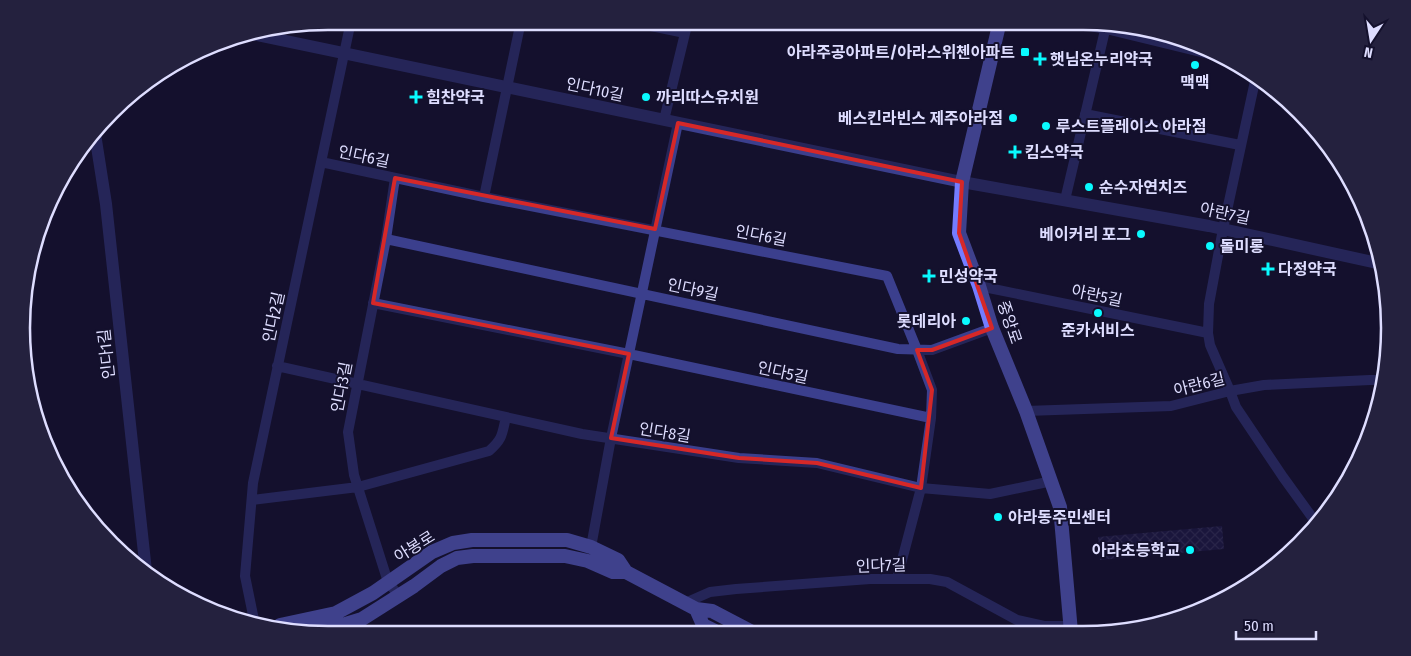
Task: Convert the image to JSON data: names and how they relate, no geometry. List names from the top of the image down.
{
  "streets": {
    "main road": ["중앙로", "아봉로"],
    "street": [
      "인다10길",
      "인다6길",
      "아란7길",
      "인다9길",
      "아란5길",
      "인다2길",
      "인다1길",
      "인다5길",
      "아란6길",
      "인다3길",
      "인다8길",
      "인다7길"
    ]
  },
  "crossings": [
    ["인다10길", "아란7길"],
    ["인다10길", "인다2길"],
    ["인다10길", "중앙로"],
    ["인다6길", "인다9길"],
    ["인다6길", "인다2길"],
    ["인다6길", "인다5길"],
    ["인다6길", "인다3길"],
    ["인다6길", "인다8길"],
    ["인다6길", "인다7길"],
    ["아란7길", "중앙로"],
    ["인다9길", "중앙로"],
    ["인다9길", "인다3길"],
    ["아란5길", "중앙로"],
    ["인다2길", "인다8길"],
    ["중앙로", "아란6길"],
    ["중앙로", "인다8길"],
    ["인다5길", "인다3길"],
    ["인다3길", "인다8길"],
    ["인다3길", "아봉로"],
    ["아봉로", "인다7길"]
  ],
  "places": {
    "transit": ["아라주공아파트/아라스위첸아파트"],
    "health": [
      "햇님온누리약국",
      "힘찬약국",
      "킴스약국",
      "다정약국",
      "민성약국"
    ],
    "other": [
      "맥맥",
      "까리따스유치원",
      "베스킨라빈스 제주아라점",
      "루스트플레이스 아라점",
      "순수자연치즈",
      "베이커리 포그",
      "돌미롱",
      "준카서비스",
      "롯데리아",
      "아라동주민센터",
      "아라초등학교"
    ]
  },
  "scale_bar": "50 m",
  "north": "bottom"
}
